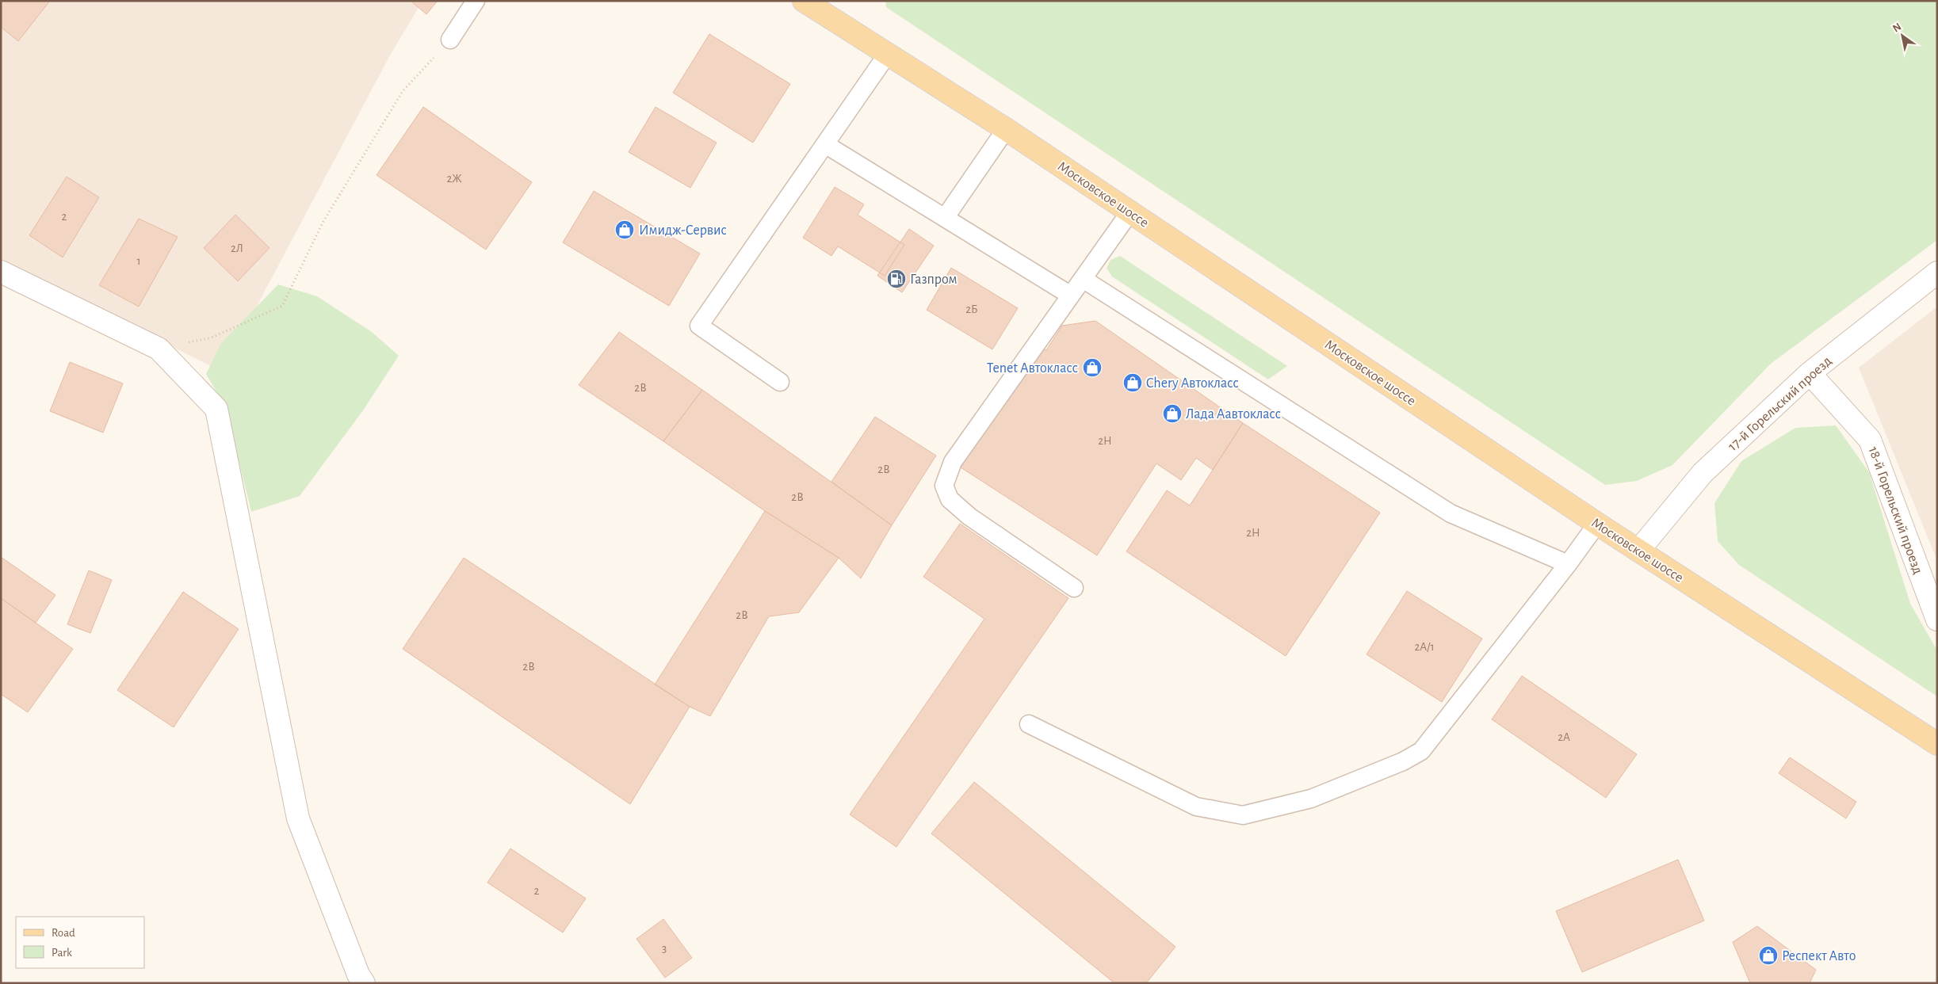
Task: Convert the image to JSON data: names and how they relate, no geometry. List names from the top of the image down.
{
  "streets": {
    "main road": ["Московское шоссе"],
    "street": ["17-й Горельский проезд", "18-й Горельский проезд"]
  },
  "crossings": [
    ["Московское шоссе", "17-й Горельский проезд"],
    ["17-й Горельский проезд", "18-й Горельский проезд"]
  ],
  "places": {
    "shop": [
      "Имидж-Сервис",
      "Tenet Автокласс",
      "Chery Автокласс",
      "Лада Аавтокласс",
      "Респект Авто"
    ],
    "fuel station": ["Газпром"]
  },
  "house_numbers": [
    "2Ж",
    "2",
    "2Л",
    "1",
    "2Б",
    "2В",
    "2Н",
    "2В",
    "2В",
    "2Н",
    "2В",
    "2А/1",
    "2В",
    "2А",
    "2",
    "3"
  ],
  "legend": ["Road", "Park"],
  "north": "top left"
}
